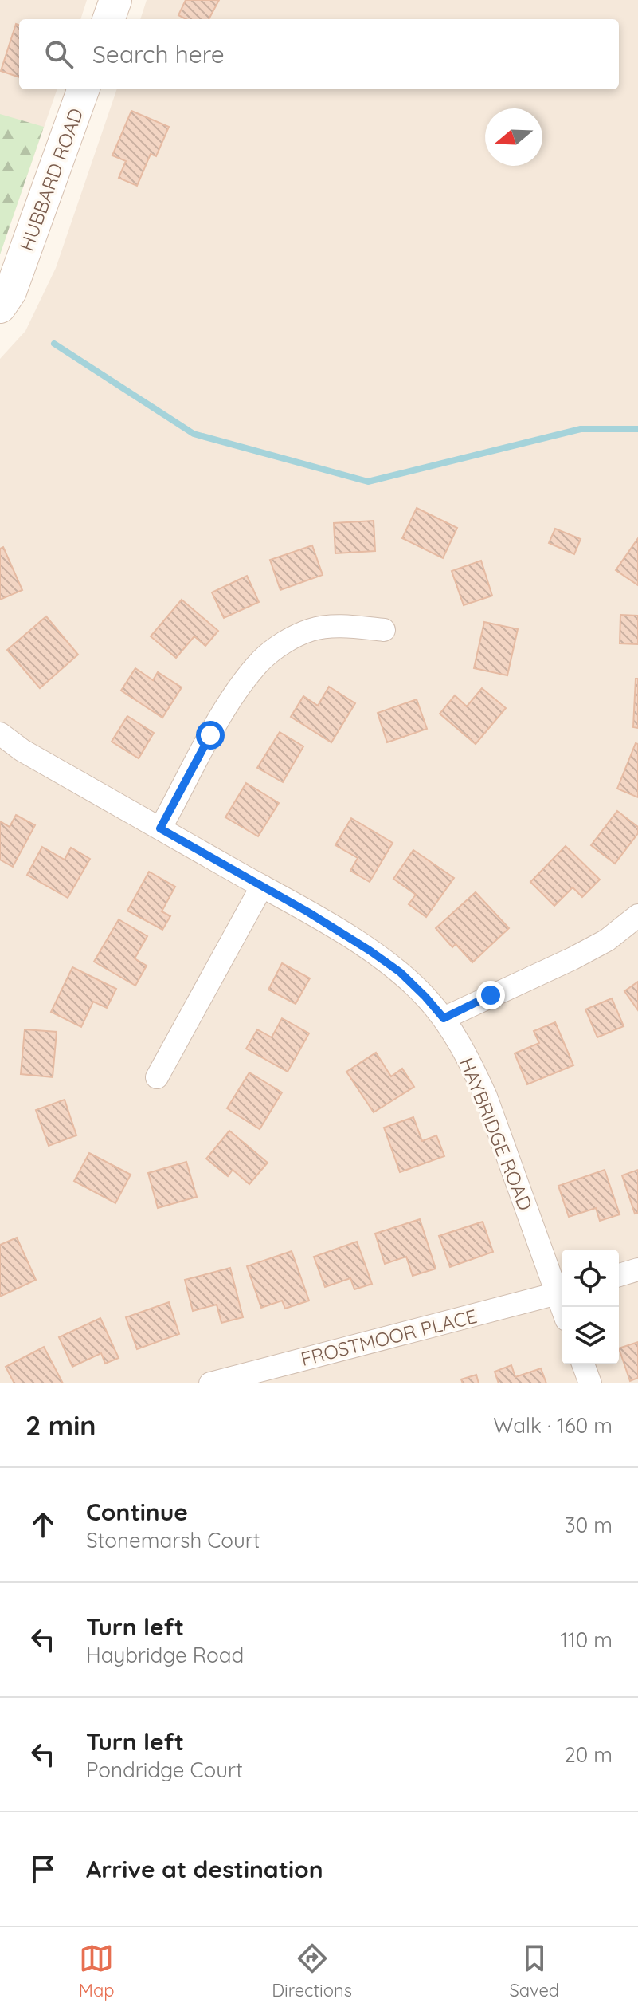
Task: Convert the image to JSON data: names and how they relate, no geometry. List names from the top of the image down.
{
  "streets": {
    "main road": ["HUBBARD ROAD"],
    "street": ["HAYBRIDGE ROAD", "FROSTMOOR PLACE"]
  },
  "crossings": [
    ["HAYBRIDGE ROAD", "FROSTMOOR PLACE"]
  ],
  "north": "left",
  "page": {
    "search": "Search here",
    "heading": ["2 min", "Walk · 160 m"],
    "list": [
      ["Continue", "Stonemarsh Court", "30 m"],
      ["Turn left", "Haybridge Road", "110 m"],
      ["Turn left", "Pondridge Court", "20 m"],
      "Arrive at destination"
    ],
    "nav": ["Map", "Directions", "Saved"]
  }
}
